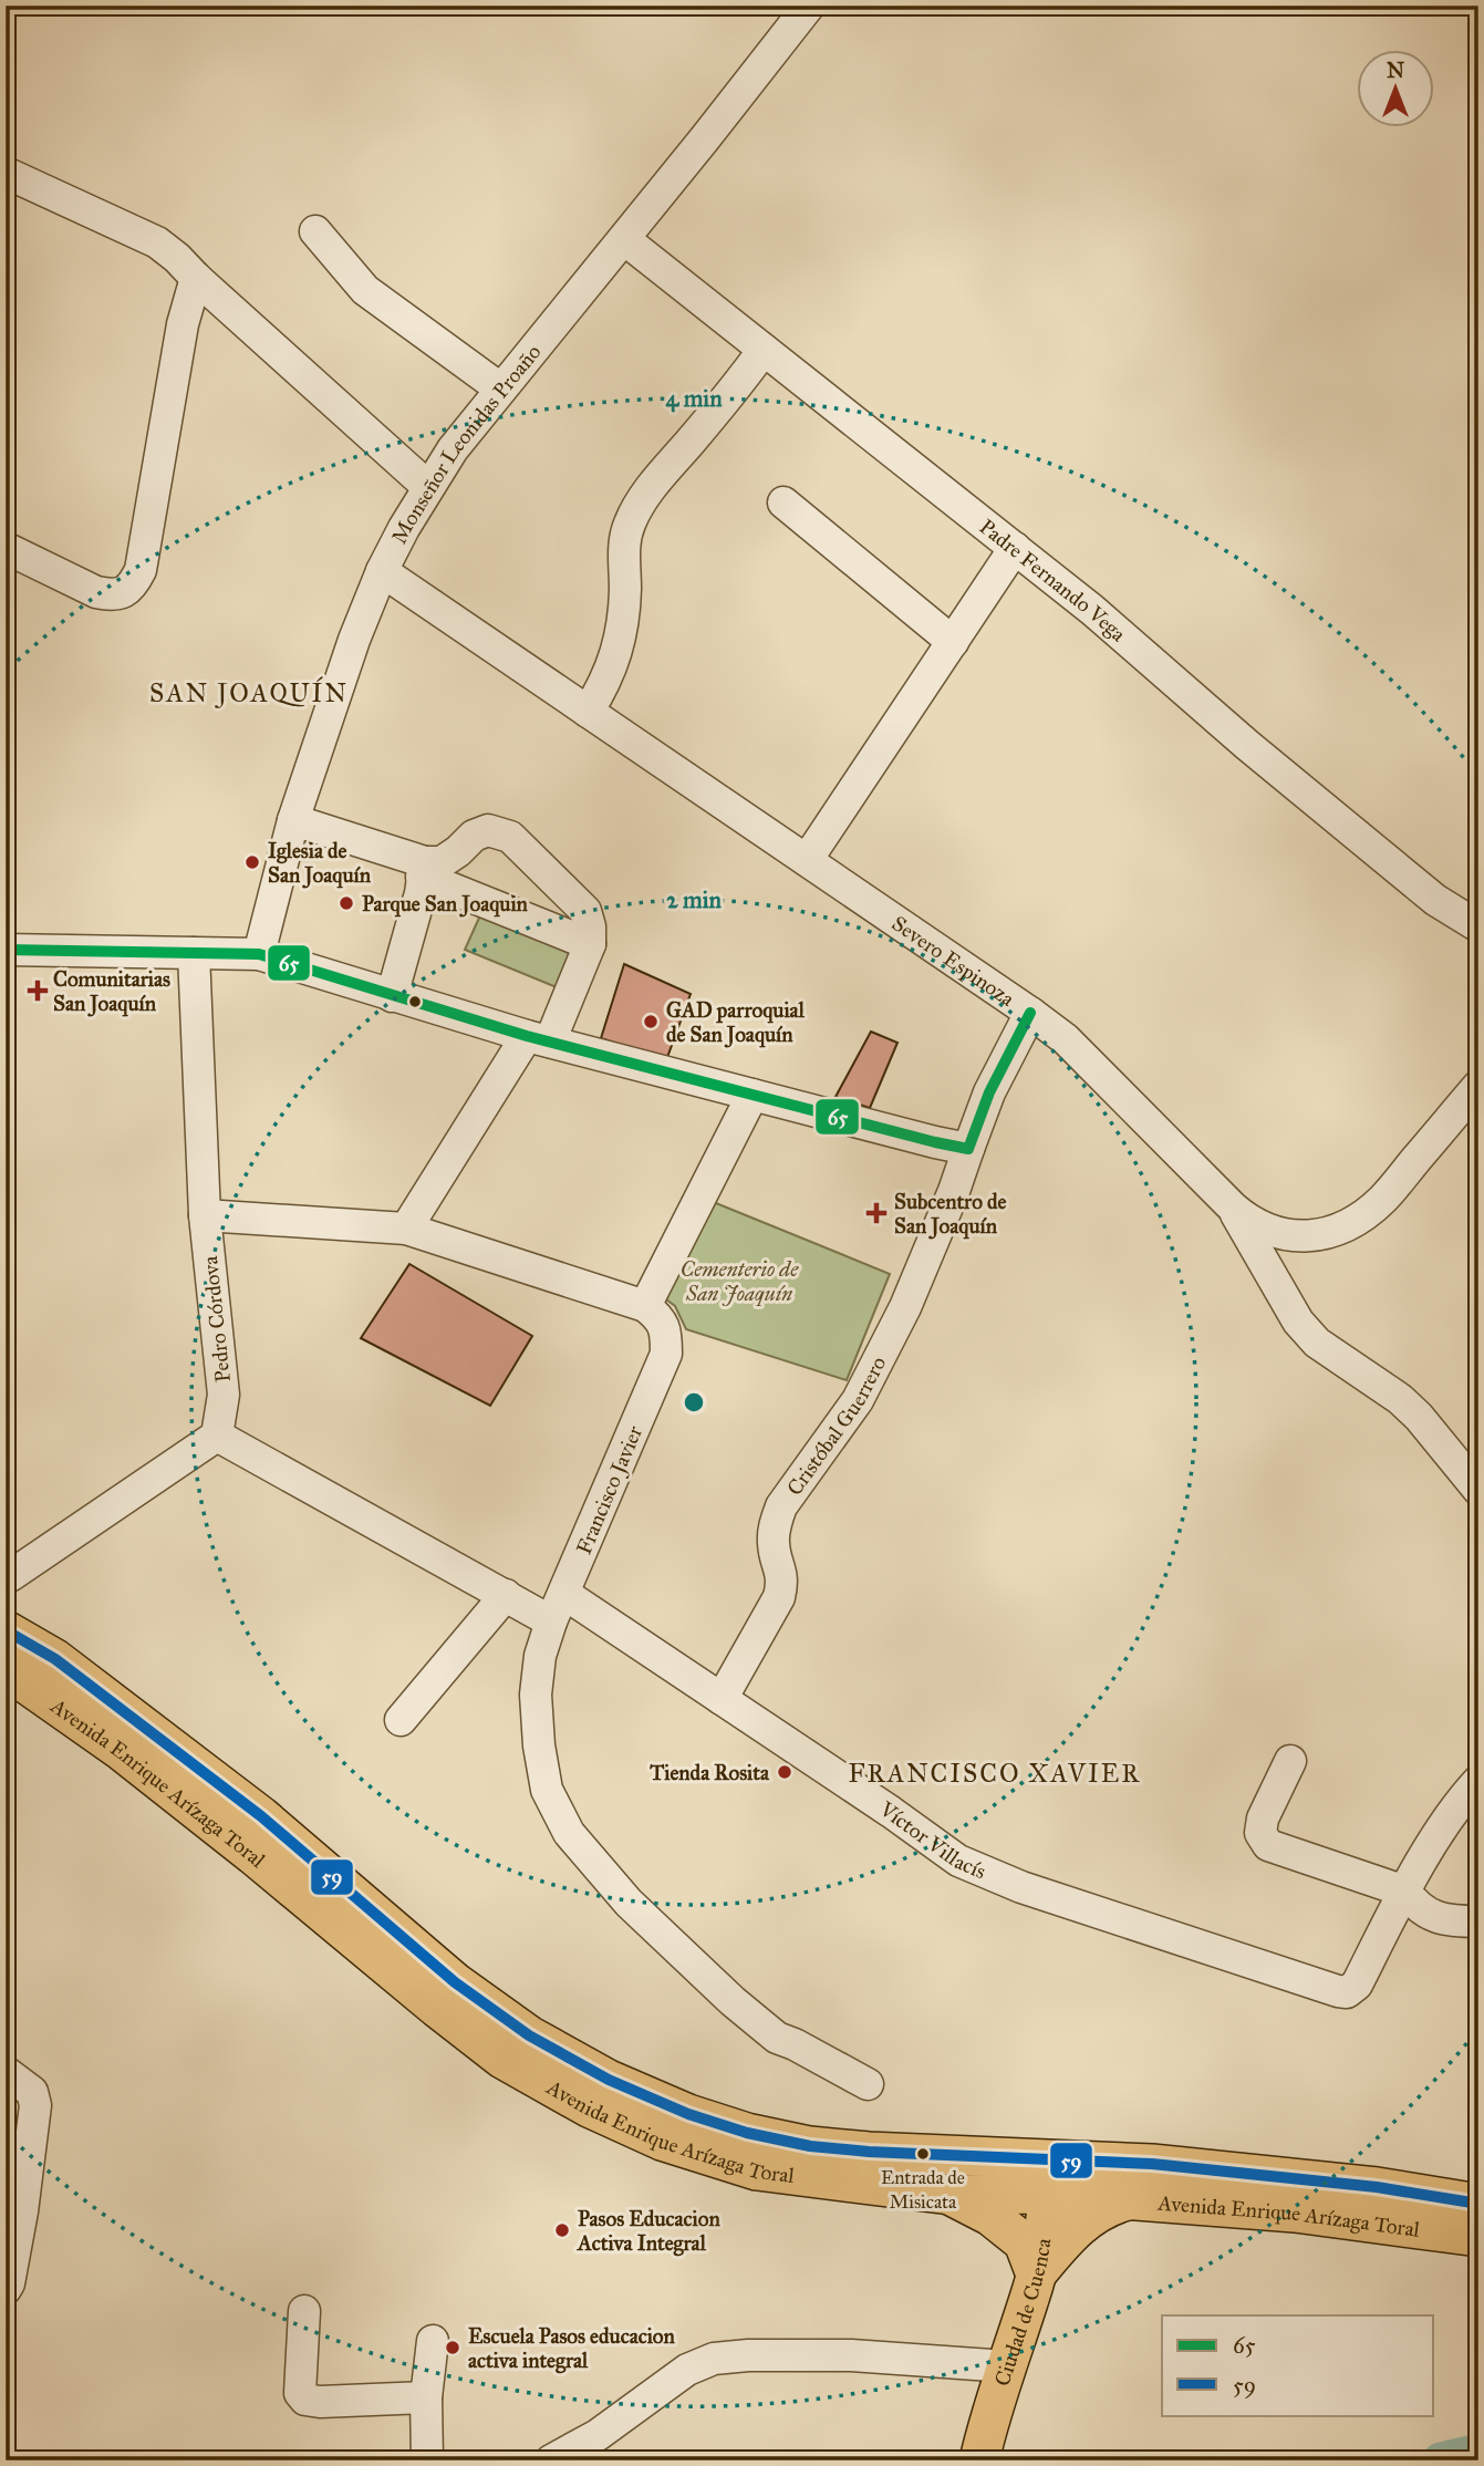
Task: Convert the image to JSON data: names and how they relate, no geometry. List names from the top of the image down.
{
  "streets": {
    "main road": ["Avenida Enrique Arízaga Toral", "Ciudad de Cuenca"],
    "street": [
      "Monseñor Leonidas Proaño",
      "Padre Fernando Vega",
      "Severo Espinoza",
      "Pedro Córdova",
      "Cristóbal Guerrero",
      "Francisco Javier",
      "Víctor Villacís"
    ]
  },
  "crossings": [
    ["Monseñor Leonidas Proaño", "Padre Fernando Vega"],
    ["Monseñor Leonidas Proaño", "Severo Espinoza"],
    ["Severo Espinoza", "Cristóbal Guerrero"],
    ["Pedro Córdova", "Víctor Villacís"],
    ["Cristóbal Guerrero", "Víctor Villacís"],
    ["Francisco Javier", "Víctor Villacís"],
    ["Avenida Enrique Arízaga Toral", "Ciudad de Cuenca"]
  ],
  "districts": ["SAN JOAQUÍN", "FRANCISCO XAVIER"],
  "parks": ["Cementerio de San Joaquín"],
  "places": {
    "other": [
      "Iglesia de San Joaquín",
      "Parque San Joaquin",
      "GAD parroquial de San Joaquín",
      "Tienda Rosita",
      "Entrada de Misicata",
      "Pasos Educacion Activa Integral",
      "Escuela Pasos educacion activa integral"
    ],
    "health": ["Comunitarias San Joaquín", "Subcentro de San Joaquín"]
  },
  "lines": ["transit line 65", "transit line 59"],
  "legend": ["65", "59"],
  "north": "top",
  "rings": ["4 min", "2 min"]
}
